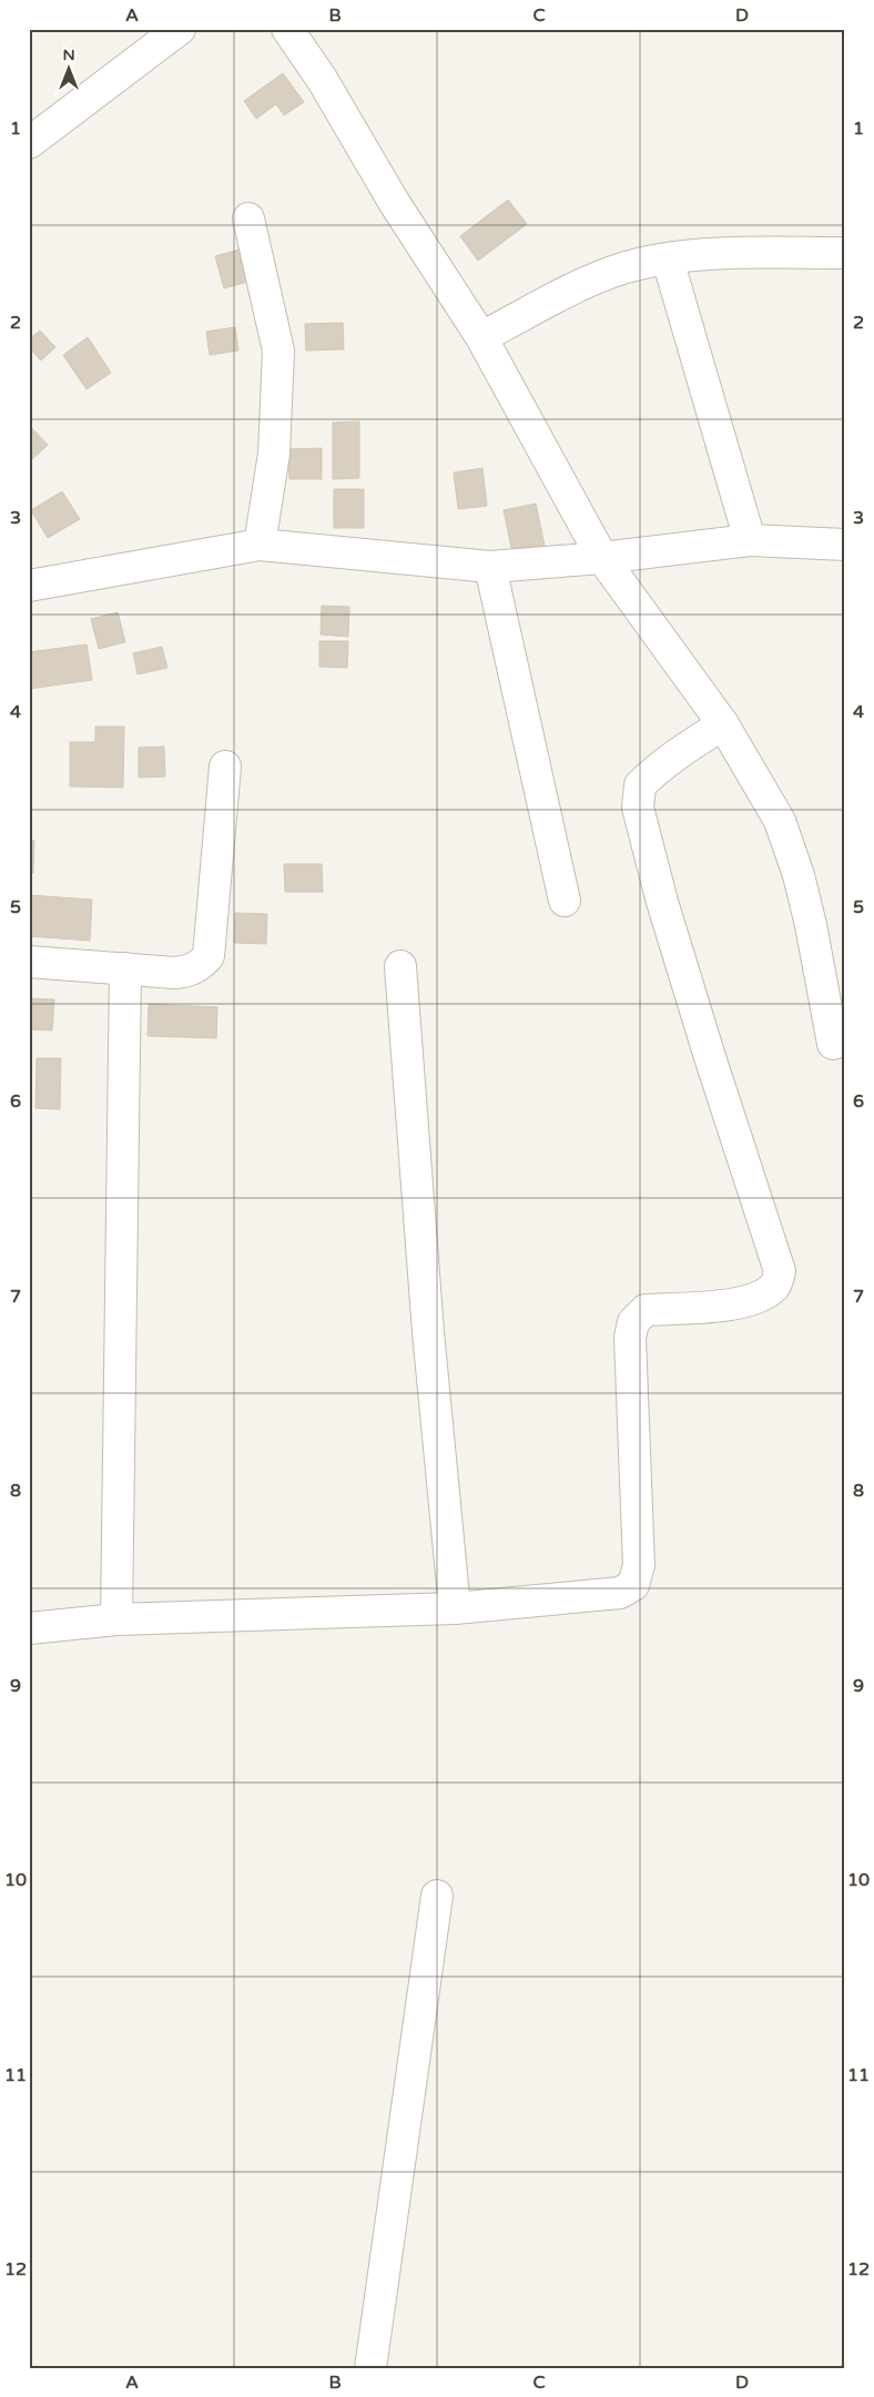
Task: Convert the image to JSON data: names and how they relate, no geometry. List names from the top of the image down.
{
  "north": "top",
  "grid": {
    "columns": [
      "A",
      "B",
      "C",
      "D"
    ],
    "rows": [
      "1",
      "2",
      "3",
      "4",
      "5",
      "6",
      "7",
      "8",
      "9",
      "10",
      "11",
      "12"
    ]
  }
}
